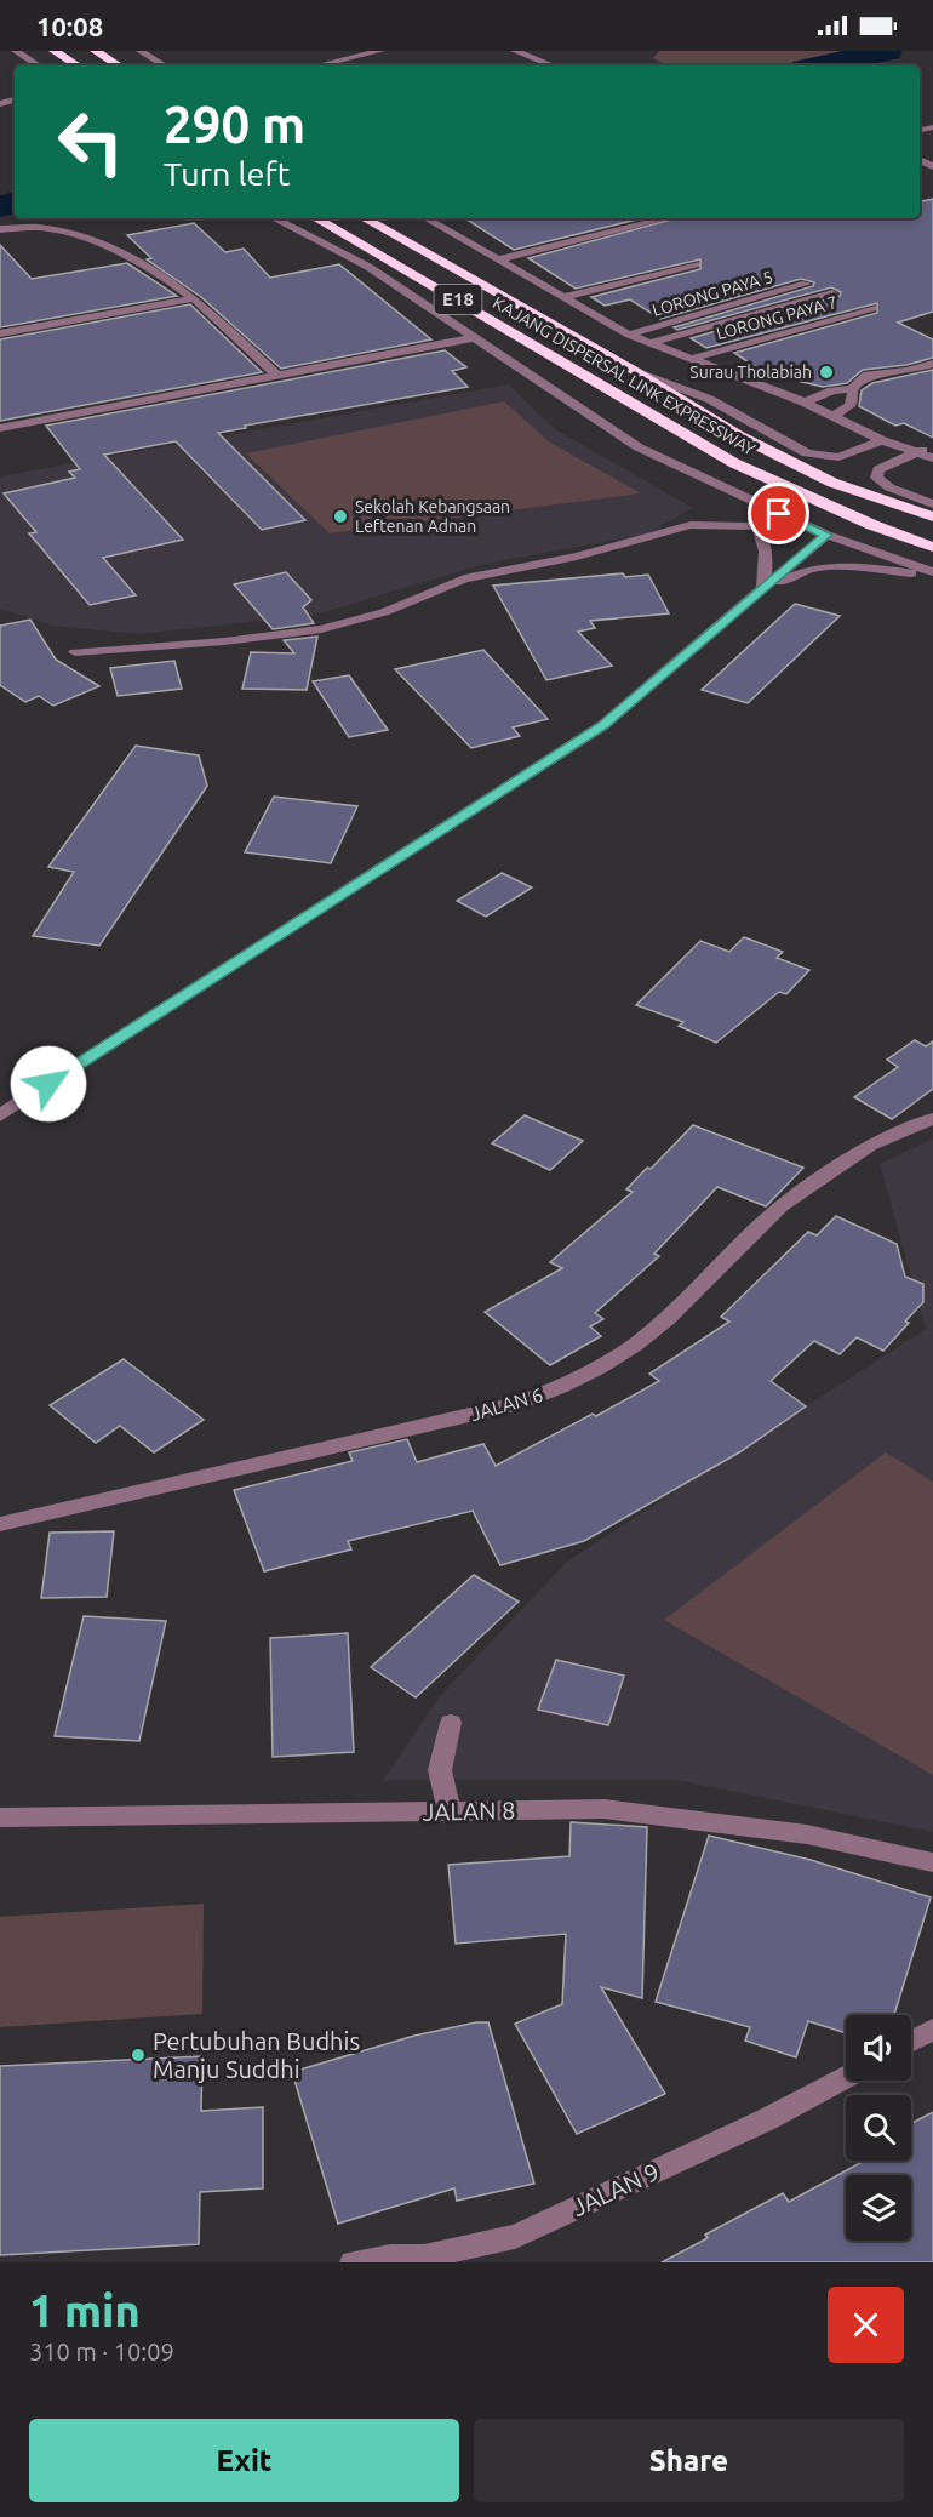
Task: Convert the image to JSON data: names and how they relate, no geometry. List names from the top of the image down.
{
  "streets": {
    "highway": ["E18", "KAJANG DISPERSAL LINK EXPRESSWAY"],
    "street": [
      "LORONG PAYA 5",
      "LORONG PAYA 7",
      "JALAN 6",
      "JALAN 8",
      "JALAN 9"
    ]
  },
  "places": ["Surau Tholabiah", "Sekolah Kebangsaan Leftenan Adnan", "Pertubuhan Budhis Manju Suddhi"],
  "page": {
    "status": "10:08",
    "turn": ["290 m", "Turn left"],
    "heading": ["1 min", "310 m · 10:09"],
    "buttons": ["Exit", "Share"]
  }
}
